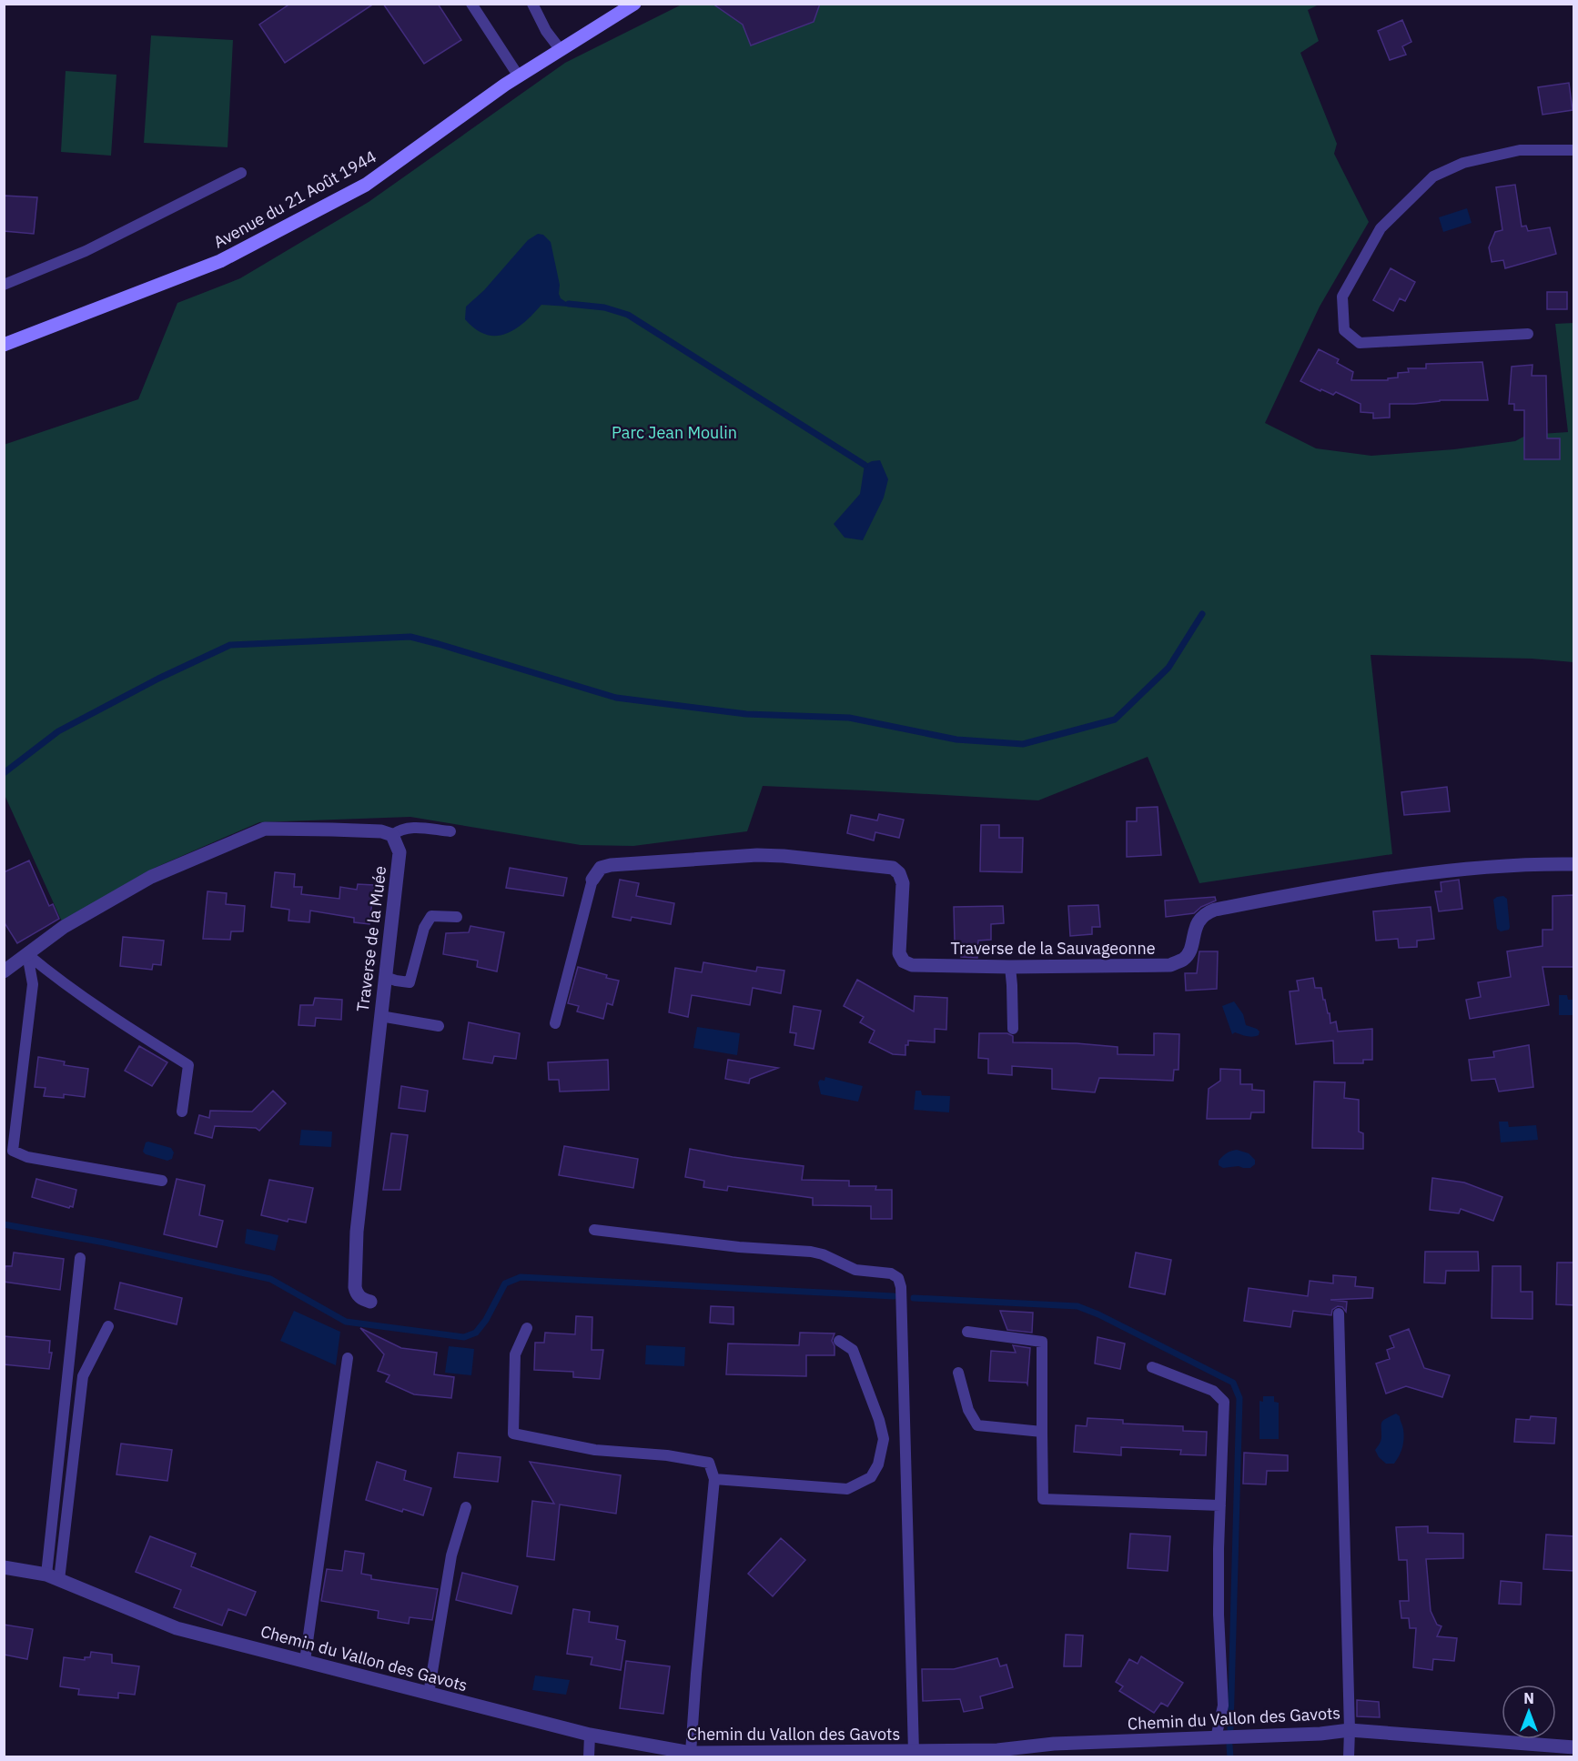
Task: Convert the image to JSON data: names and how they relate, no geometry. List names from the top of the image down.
{
  "streets": {
    "main road": ["Avenue du 21 Août 1944"],
    "street": ["Traverse de la Muée", "Traverse de la Sauvageonne", "Chemin du Vallon des Gavots"]
  },
  "parks": ["Parc Jean Moulin"],
  "north": "top"
}
